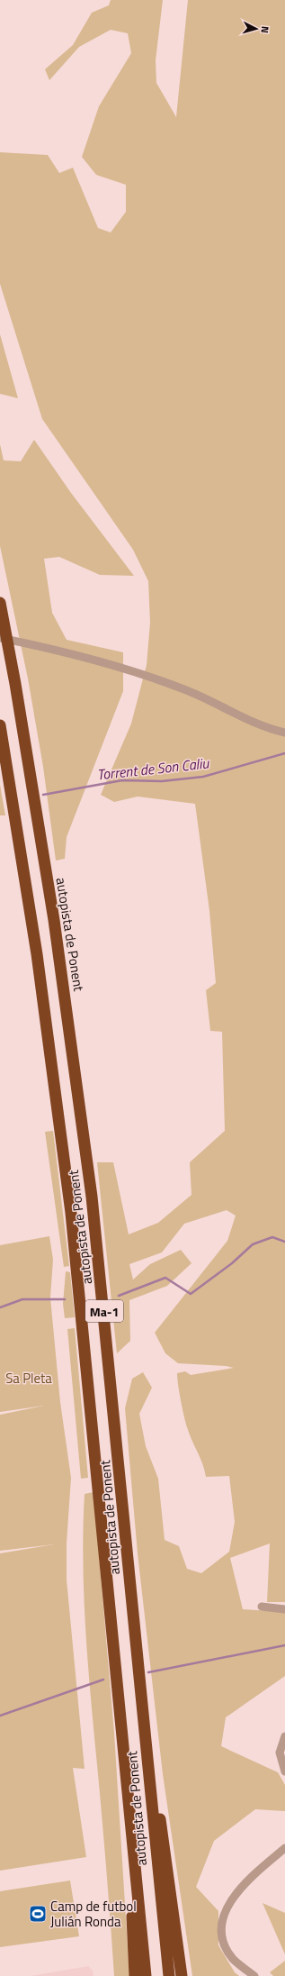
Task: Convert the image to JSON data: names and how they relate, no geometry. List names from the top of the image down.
{
  "streets": {
    "highway": ["autopista de Ponent", "Ma-1"]
  },
  "crossings": [
    ["autopista de Ponent", "Ma-1"]
  ],
  "water": ["Torrent de Son Caliu"],
  "parks": ["Sa Pleta"],
  "places": {
    "sports": ["Camp de futbol Julián Ronda"]
  },
  "north": "right"
}
